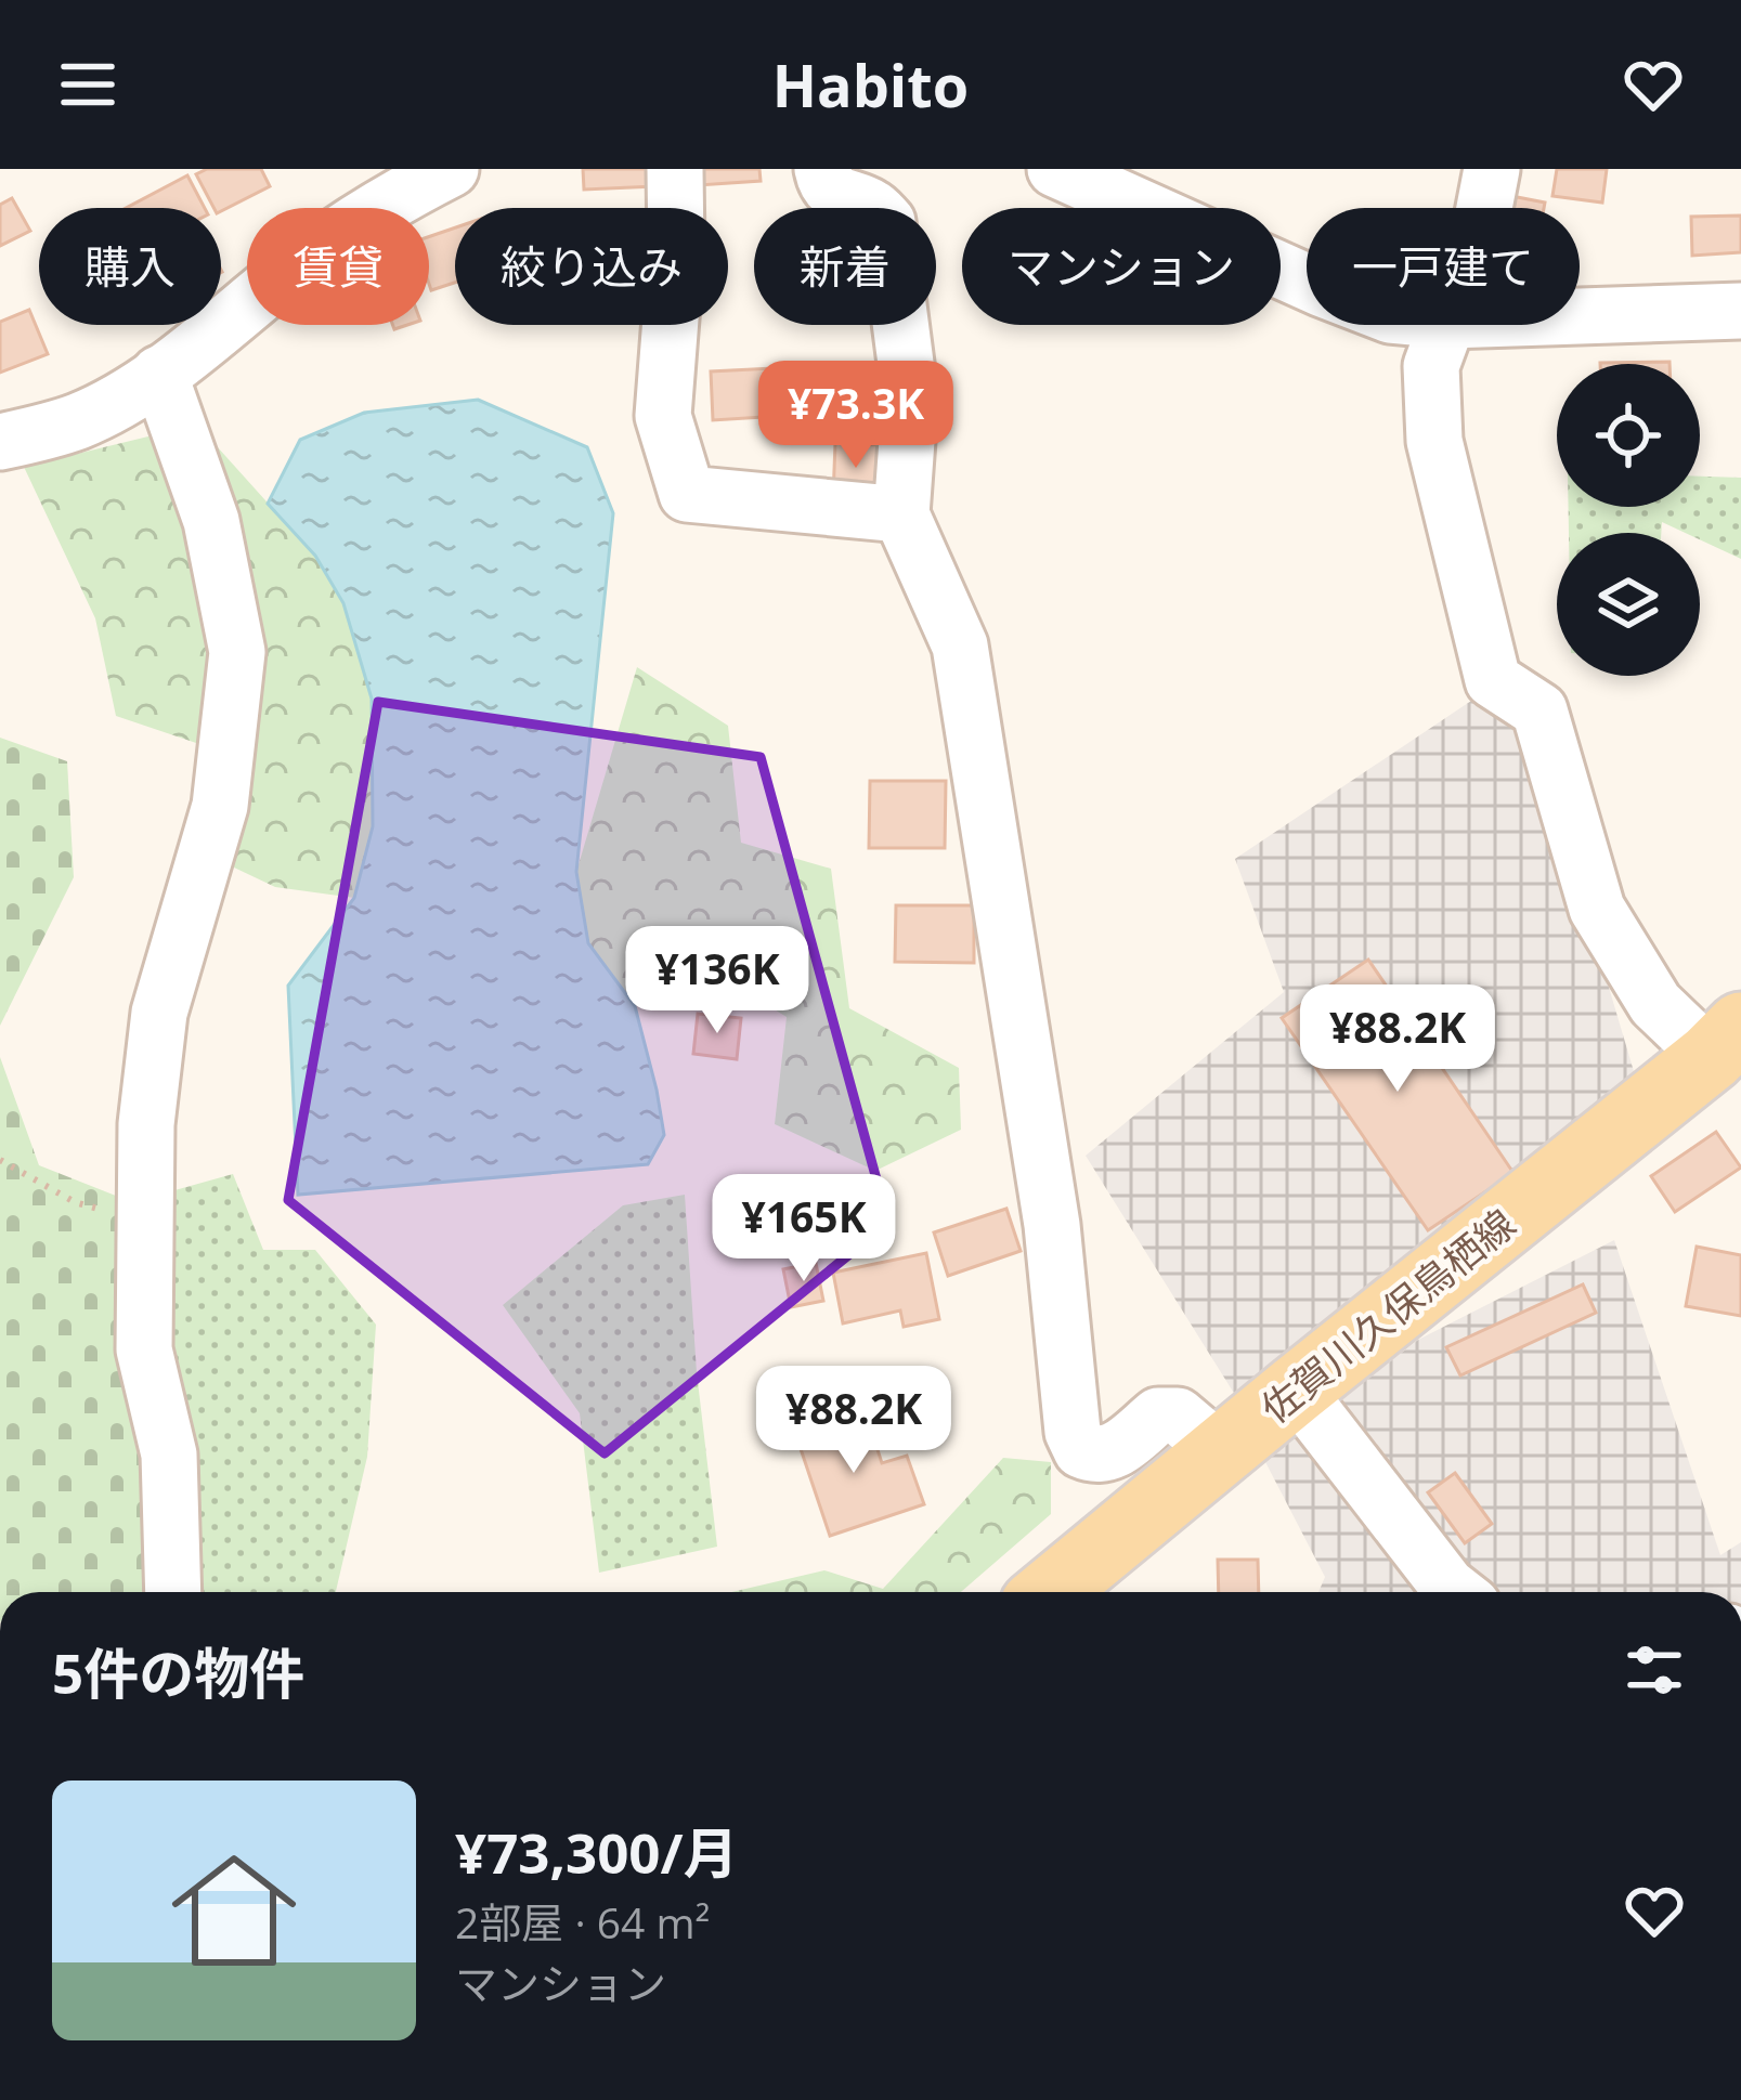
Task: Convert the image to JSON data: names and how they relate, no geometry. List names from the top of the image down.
{
  "streets": {
    "main road": ["佐賀川久保鳥栖線"]
  },
  "page": {
    "header": "Habito",
    "chip": [
      "購入",
      "賃貸",
      "絞り込み",
      "新着",
      "マンション",
      "一戸建て"
    ],
    "price": [
      "¥73.3K",
      "¥136K",
      "¥88.2K",
      "¥165K",
      "¥88.2K"
    ],
    "heading": "5件の物件",
    "list": [
      {
        "name": "¥73,300/月",
        "note": "2部屋 · 64 m² · マンション"
      }
    ]
  }
}
